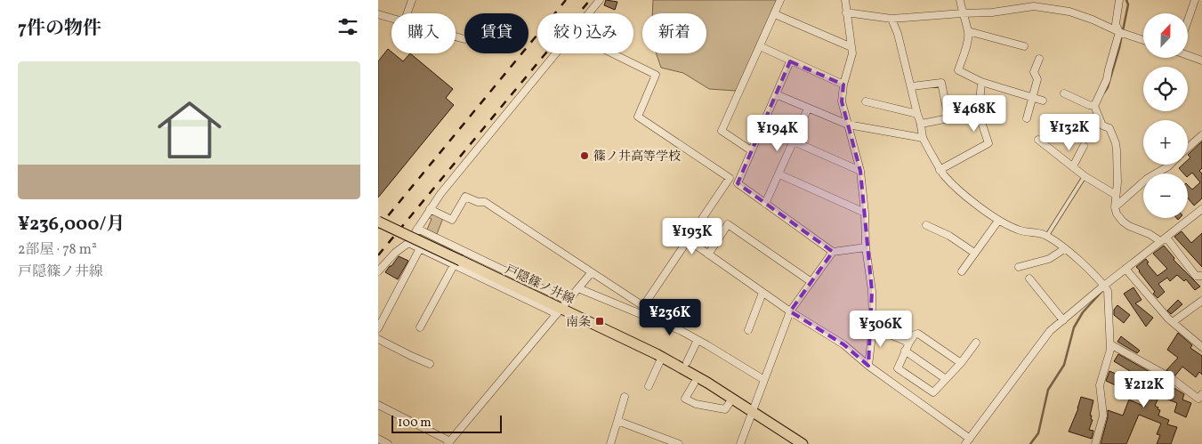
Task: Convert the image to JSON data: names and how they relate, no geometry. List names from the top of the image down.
{
  "streets": {
    "main road": ["戸隠篠ノ井線"]
  },
  "places": {
    "other": ["篠ノ井高等学校"],
    "transit": ["南条"]
  },
  "scale_bar": "100 m",
  "north": "top",
  "page": {
    "heading": "7件の物件",
    "map_buttons": ["+", "−"],
    "chip": [
      "購入",
      "賃貸",
      "絞り込み",
      "新着"
    ],
    "list": [
      {
        "name": "¥236,000/月",
        "note": "2部屋 · 78 m² · 戸隠篠ノ井線"
      }
    ],
    "price": [
      "¥468K",
      "¥132K",
      "¥194K",
      "¥193K",
      "¥236K",
      "¥306K",
      "¥212K"
    ],
    "scale": "100 m"
  }
}
